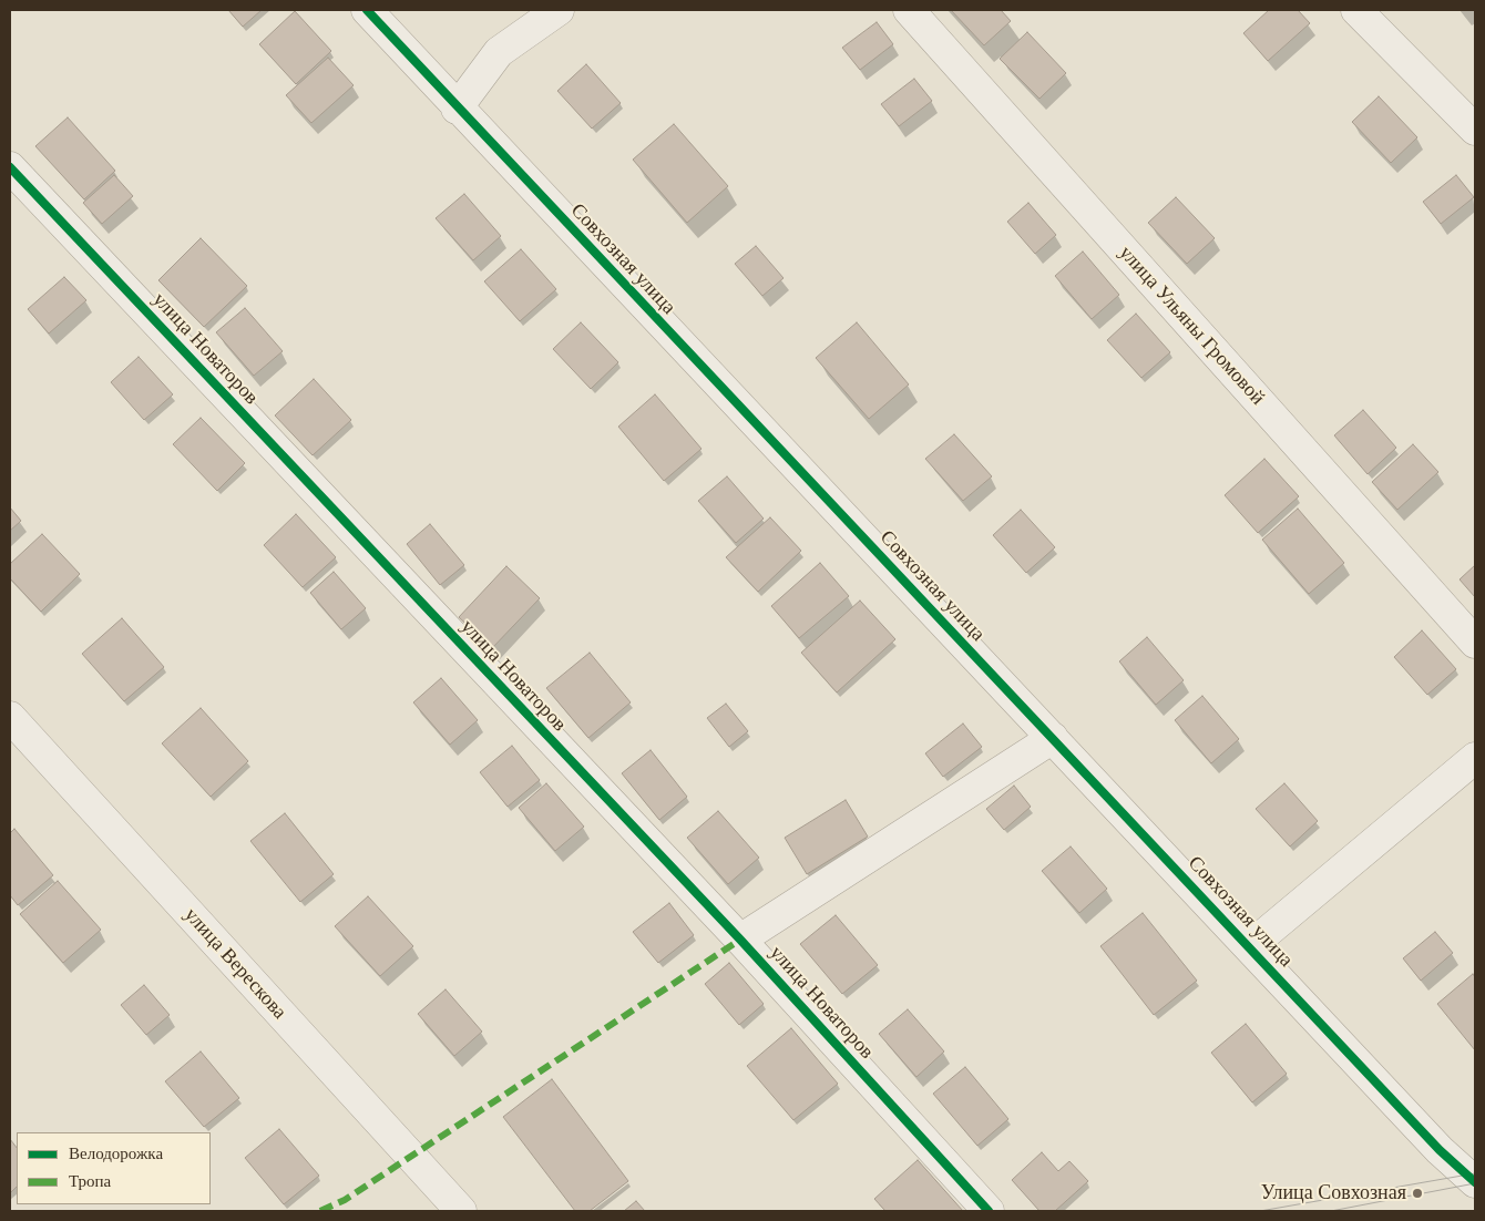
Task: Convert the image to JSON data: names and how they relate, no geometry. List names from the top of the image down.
{
  "streets": {
    "street": [
      "Совхозная улица",
      "улица Ульяны Громовой",
      "улица Новаторов",
      "улица Верескова"
    ]
  },
  "places": ["Улица Совхозная"],
  "legend": ["Велодорожка", "Тропа"]
}
